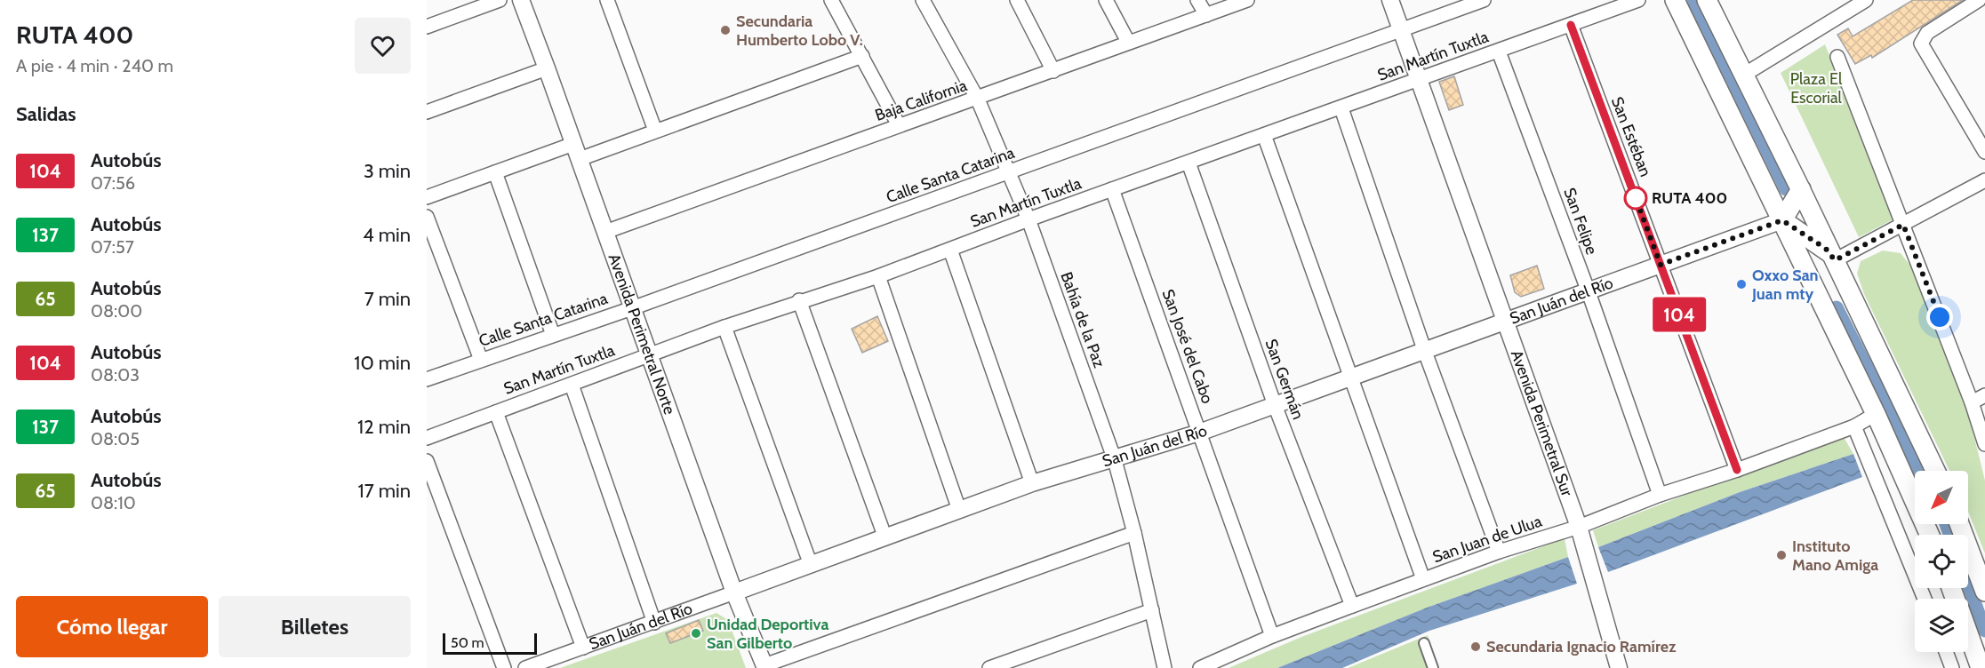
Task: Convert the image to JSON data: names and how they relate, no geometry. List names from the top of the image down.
{
  "streets": {
    "street": [
      "San Martín Tuxtla",
      "Baja California",
      "San Estéban",
      "Calle Santa Catarina",
      "San Felipe",
      "San Juán del Río",
      "Bahía de la Paz",
      "Avenida Perimetral Norte",
      "San José del Cabo",
      "San Germán",
      "Avenida Perimetral Sur",
      "San Juan de Ulua"
    ]
  },
  "crossings": [
    ["San Martín Tuxtla", "San Estéban"],
    ["San Martín Tuxtla", "San Felipe"],
    ["San Martín Tuxtla", "Bahía de la Paz"],
    ["San Martín Tuxtla", "Avenida Perimetral Norte"],
    ["San Martín Tuxtla", "San José del Cabo"],
    ["San Martín Tuxtla", "San Germán"],
    ["San Martín Tuxtla", "Avenida Perimetral Sur"],
    ["Baja California", "Bahía de la Paz"],
    ["Baja California", "Avenida Perimetral Norte"],
    ["San Estéban", "San Juán del Río"],
    ["San Estéban", "San Juan de Ulua"],
    ["Calle Santa Catarina", "Bahía de la Paz"],
    ["Calle Santa Catarina", "Avenida Perimetral Norte"],
    ["Calle Santa Catarina", "Avenida Perimetral Sur"],
    ["San Felipe", "San Juán del Río"],
    ["San Felipe", "San Juan de Ulua"],
    ["San Juán del Río", "Bahía de la Paz"],
    ["San Juán del Río", "Avenida Perimetral Norte"],
    ["San Juán del Río", "San José del Cabo"],
    ["San Juán del Río", "San Germán"],
    ["San Juán del Río", "Avenida Perimetral Sur"],
    ["San José del Cabo", "San Juan de Ulua"],
    ["San Germán", "San Juan de Ulua"],
    ["Avenida Perimetral Sur", "San Juan de Ulua"]
  ],
  "parks": ["Plaza El Escorial"],
  "places": [
    "Secundaria Humberto Lobo V.",
    "RUTA 400",
    "Oxxo San Juan mty",
    "Instituto Mano Amiga",
    "Unidad Deportiva San Gilberto",
    "Secundaria Ignacio Ramírez"
  ],
  "lines": ["bus line 104"],
  "scale_bar": "50 m",
  "north": "bottom left",
  "page": {
    "heading": [
      ["RUTA 400", "A pie · 4 min · 240 m"],
      "Salidas"
    ],
    "on_map": "104",
    "list": [
      {
        "mark": "104",
        "name": "Autobús",
        "note": "07:56",
        "value": "3 min"
      },
      {
        "mark": "137",
        "name": "Autobús",
        "note": "07:57",
        "value": "4 min"
      },
      {
        "mark": "65",
        "name": "Autobús",
        "note": "08:00",
        "value": "7 min"
      },
      {
        "mark": "104",
        "name": "Autobús",
        "note": "08:03",
        "value": "10 min"
      },
      {
        "mark": "137",
        "name": "Autobús",
        "note": "08:05",
        "value": "12 min"
      },
      {
        "mark": "65",
        "name": "Autobús",
        "note": "08:10",
        "value": "17 min"
      }
    ],
    "buttons": ["Cómo llegar", "Billetes"],
    "scale": "50 m"
  }
}
